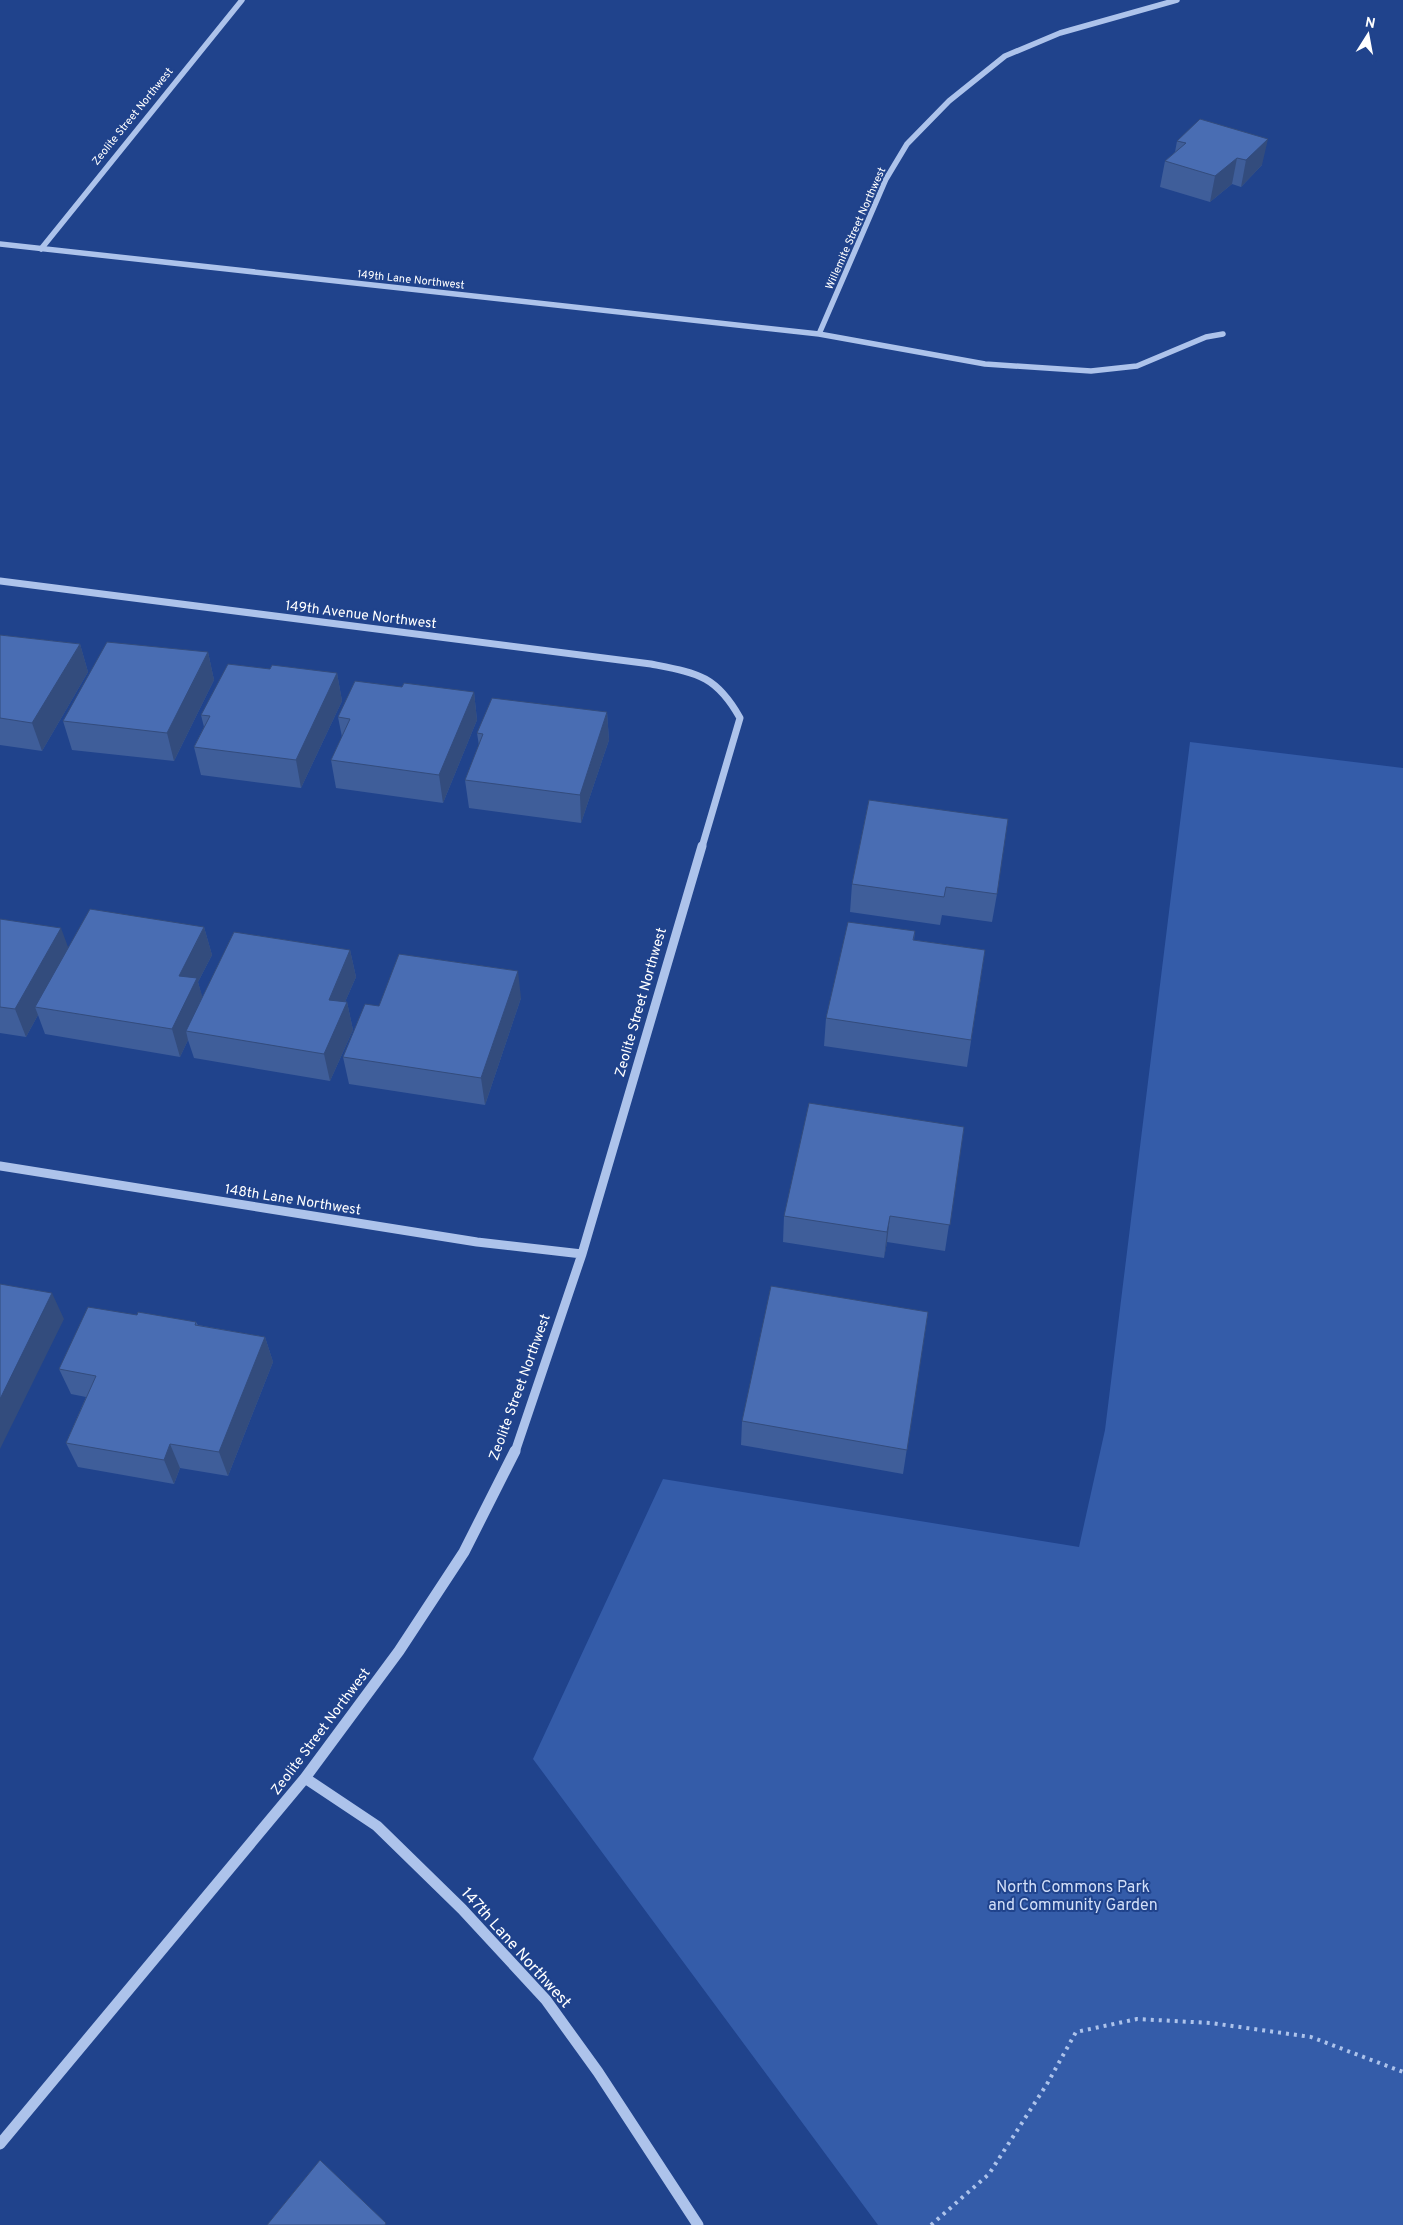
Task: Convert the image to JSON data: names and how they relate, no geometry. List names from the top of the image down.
{
  "streets": {
    "street": [
      "Zeolite Street Northwest",
      "Willemite Street Northwest",
      "149th Lane Northwest",
      "149th Avenue Northwest",
      "148th Lane Northwest",
      "147th Lane Northwest"
    ]
  },
  "crossings": [
    ["Zeolite Street Northwest", "149th Lane Northwest"],
    ["Zeolite Street Northwest", "149th Avenue Northwest"],
    ["Zeolite Street Northwest", "148th Lane Northwest"],
    ["Zeolite Street Northwest", "147th Lane Northwest"],
    ["Willemite Street Northwest", "149th Lane Northwest"]
  ],
  "parks": ["North Commons Park and Community Garden"],
  "north": "top"
}
